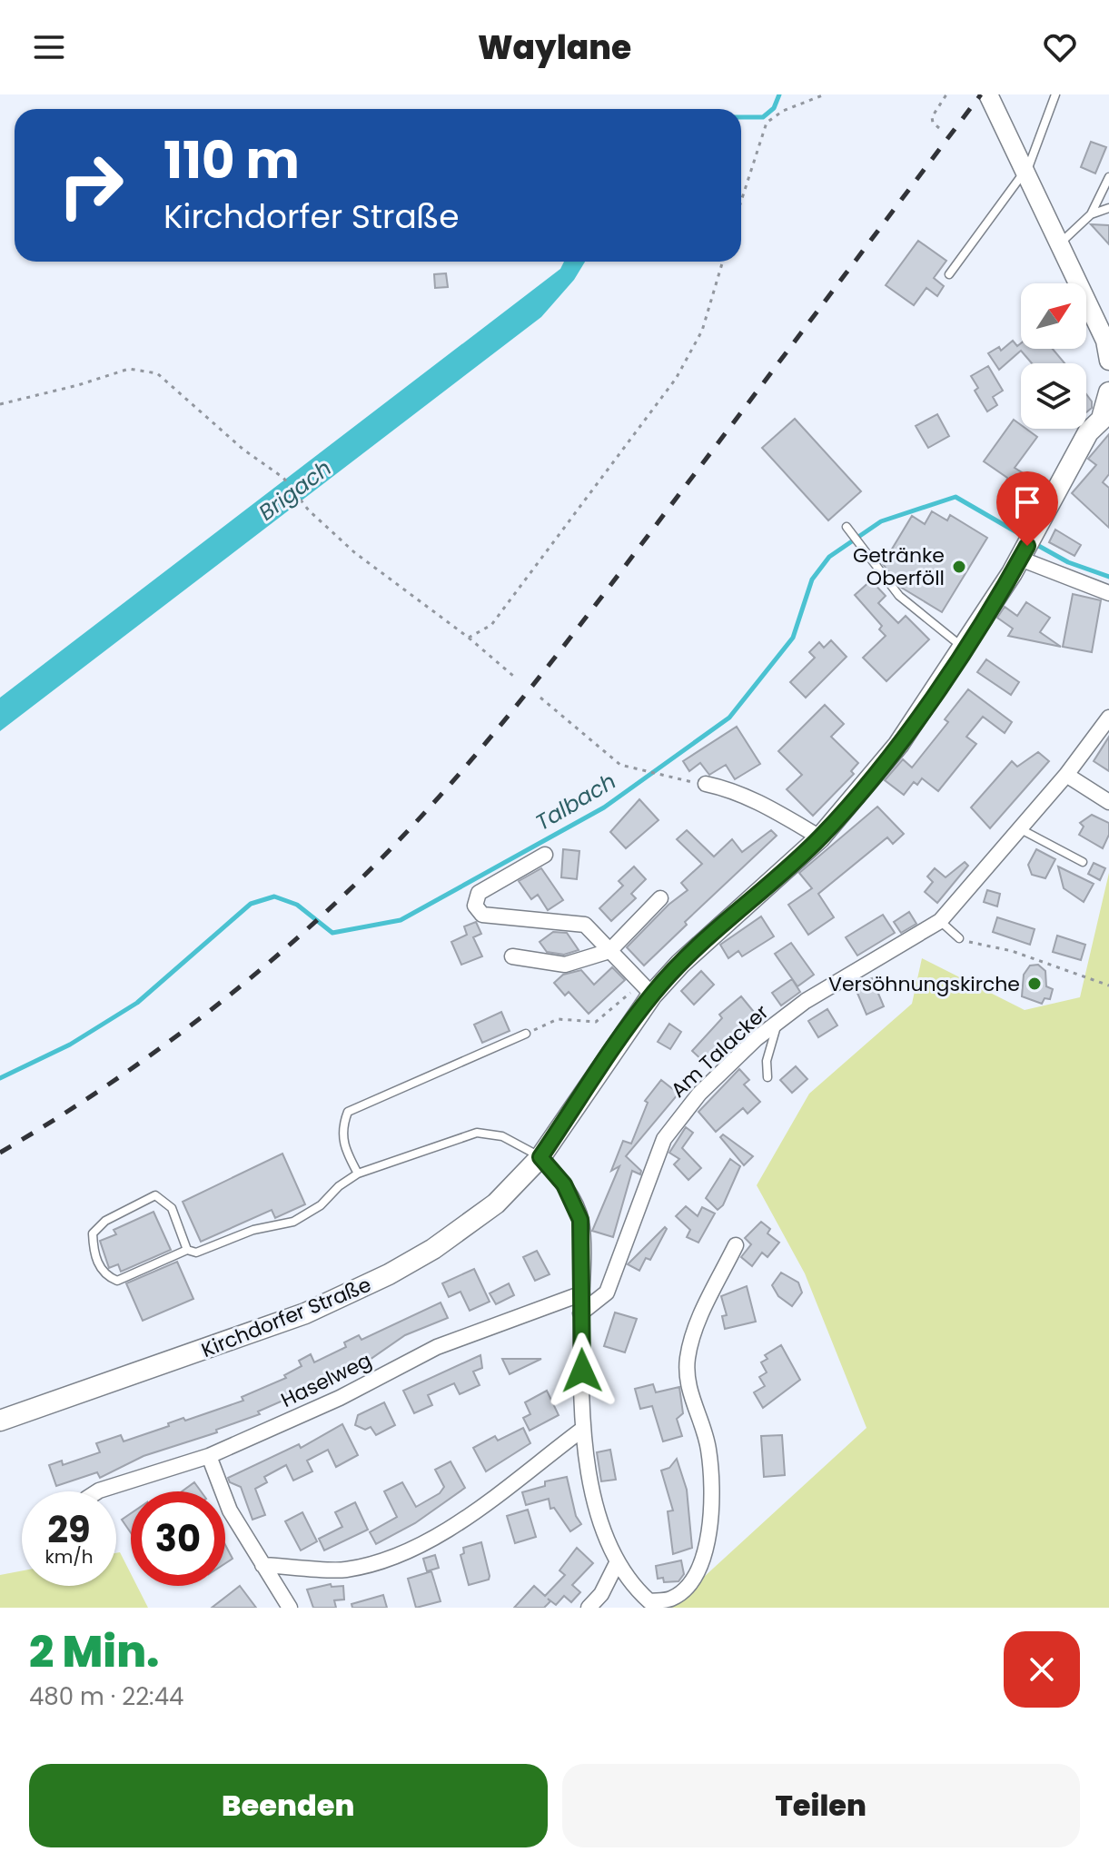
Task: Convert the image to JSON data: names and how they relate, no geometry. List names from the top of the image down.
{
  "streets": {
    "main road": ["Kirchdorfer Straße"],
    "street": ["Am Talacker", "Haselweg"]
  },
  "water": ["Brigach", "Talbach"],
  "places": ["Getränke Oberföll", "Versöhnungskirche"],
  "north": "top right",
  "page": {
    "header": "Waylane",
    "turn": ["110 m", "Kirchdorfer Straße"],
    "speed": "29 km/h",
    "limit": "30",
    "heading": ["2 Min.", "480 m · 22:44"],
    "buttons": ["Beenden", "Teilen"]
  }
}
